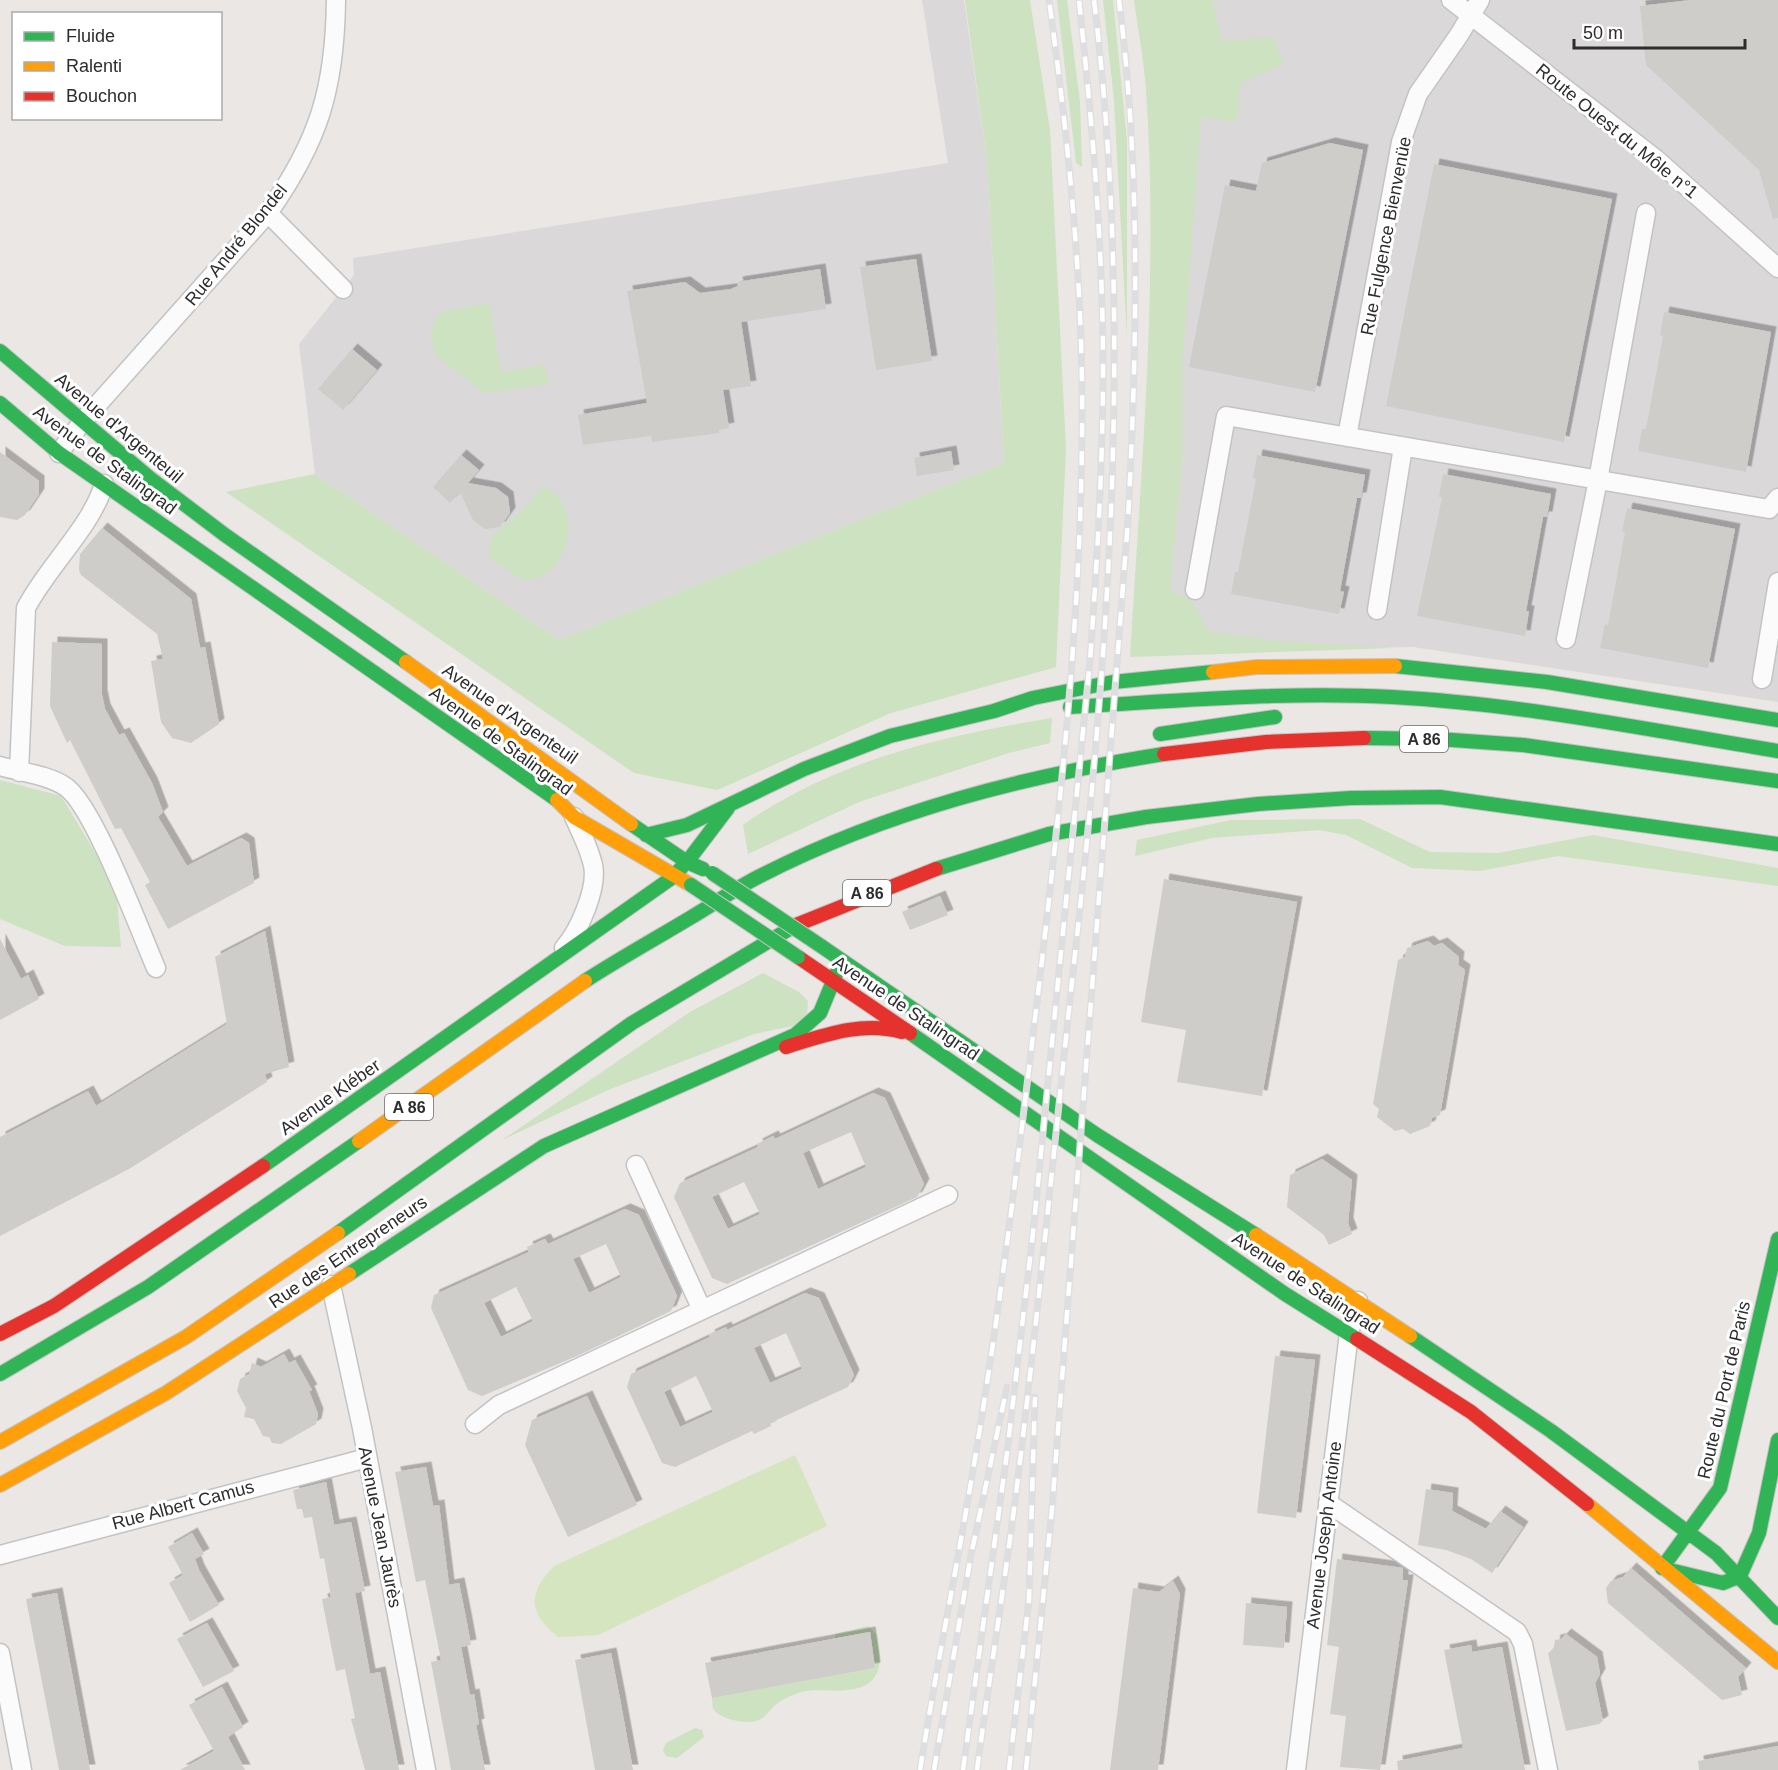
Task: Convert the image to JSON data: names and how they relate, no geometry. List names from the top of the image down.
{
  "streets": {
    "main road": [
      "Avenue d'Argenteuil",
      "Avenue de Stalingrad",
      "A 86",
      "Avenue Kléber",
      "Rue des Entrepreneurs",
      "Route du Port de Paris"
    ],
    "street": [
      "Route Ouest du Môle n°1",
      "Rue Fulgence Bienvenüe",
      "Rue André Blondel",
      "Rue Albert Camus",
      "Avenue Jean Jaurès",
      "Avenue Joseph Antoine"
    ]
  },
  "crossings": [
    ["Route Ouest du Môle n°1", "Rue Fulgence Bienvenüe"],
    ["Rue André Blondel", "Avenue d'Argenteuil"],
    ["Rue André Blondel", "Avenue de Stalingrad"],
    ["Avenue d'Argenteuil", "Avenue de Stalingrad"],
    ["Avenue d'Argenteuil", "Avenue Kléber"],
    ["Avenue d'Argenteuil", "Rue des Entrepreneurs"],
    ["Avenue de Stalingrad", "Avenue Kléber"],
    ["Avenue de Stalingrad", "Rue des Entrepreneurs"],
    ["Avenue de Stalingrad", "Route du Port de Paris"],
    ["Avenue de Stalingrad", "Avenue Joseph Antoine"],
    ["Rue des Entrepreneurs", "Avenue Jean Jaurès"],
    ["Rue Albert Camus", "Avenue Jean Jaurès"]
  ],
  "legend": ["Fluide", "Ralenti", "Bouchon"],
  "scale_bar": "50 m"
}
